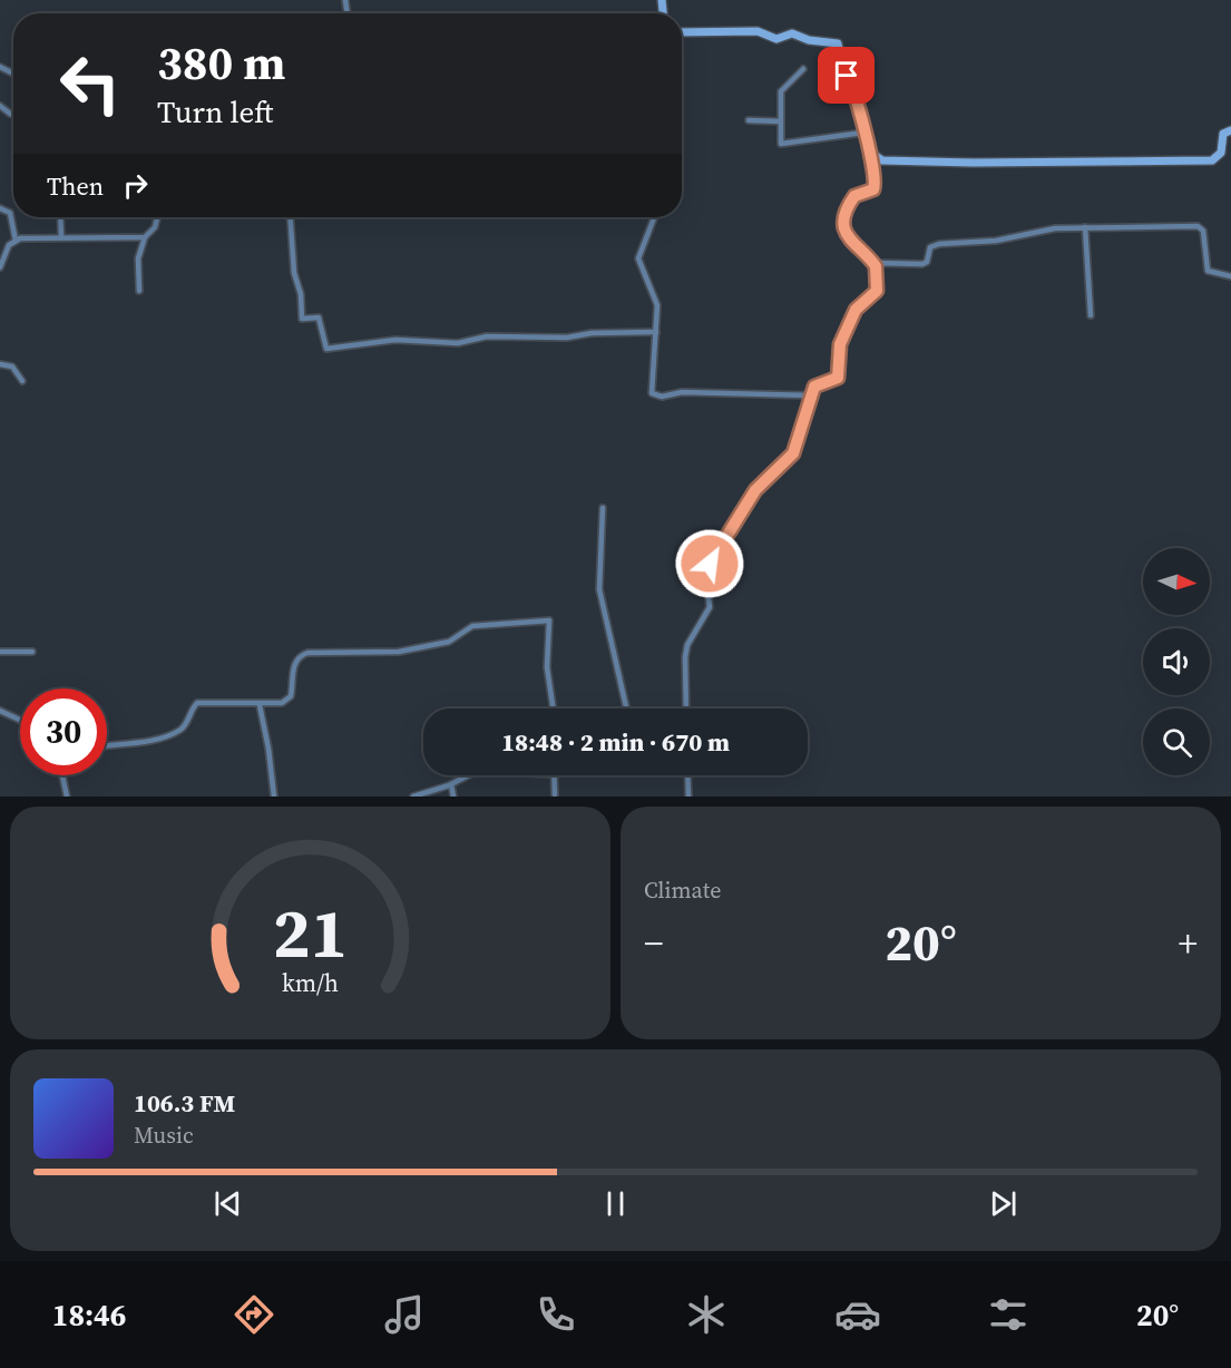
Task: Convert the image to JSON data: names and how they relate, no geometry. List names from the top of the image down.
{
  "north": "right",
  "page": {
    "turn": ["380 m", "Turn left"],
    "then": "Then",
    "limit": "30",
    "trip": "18:48 · 2 min · 670 m",
    "tile": "Climate",
    "heat": ["−", "20°", "+"],
    "song": ["106.3 FM", "Music"],
    "tabs": ["18:46", "20°"],
    "gauge": ["21", "km/h"]
  }
}
